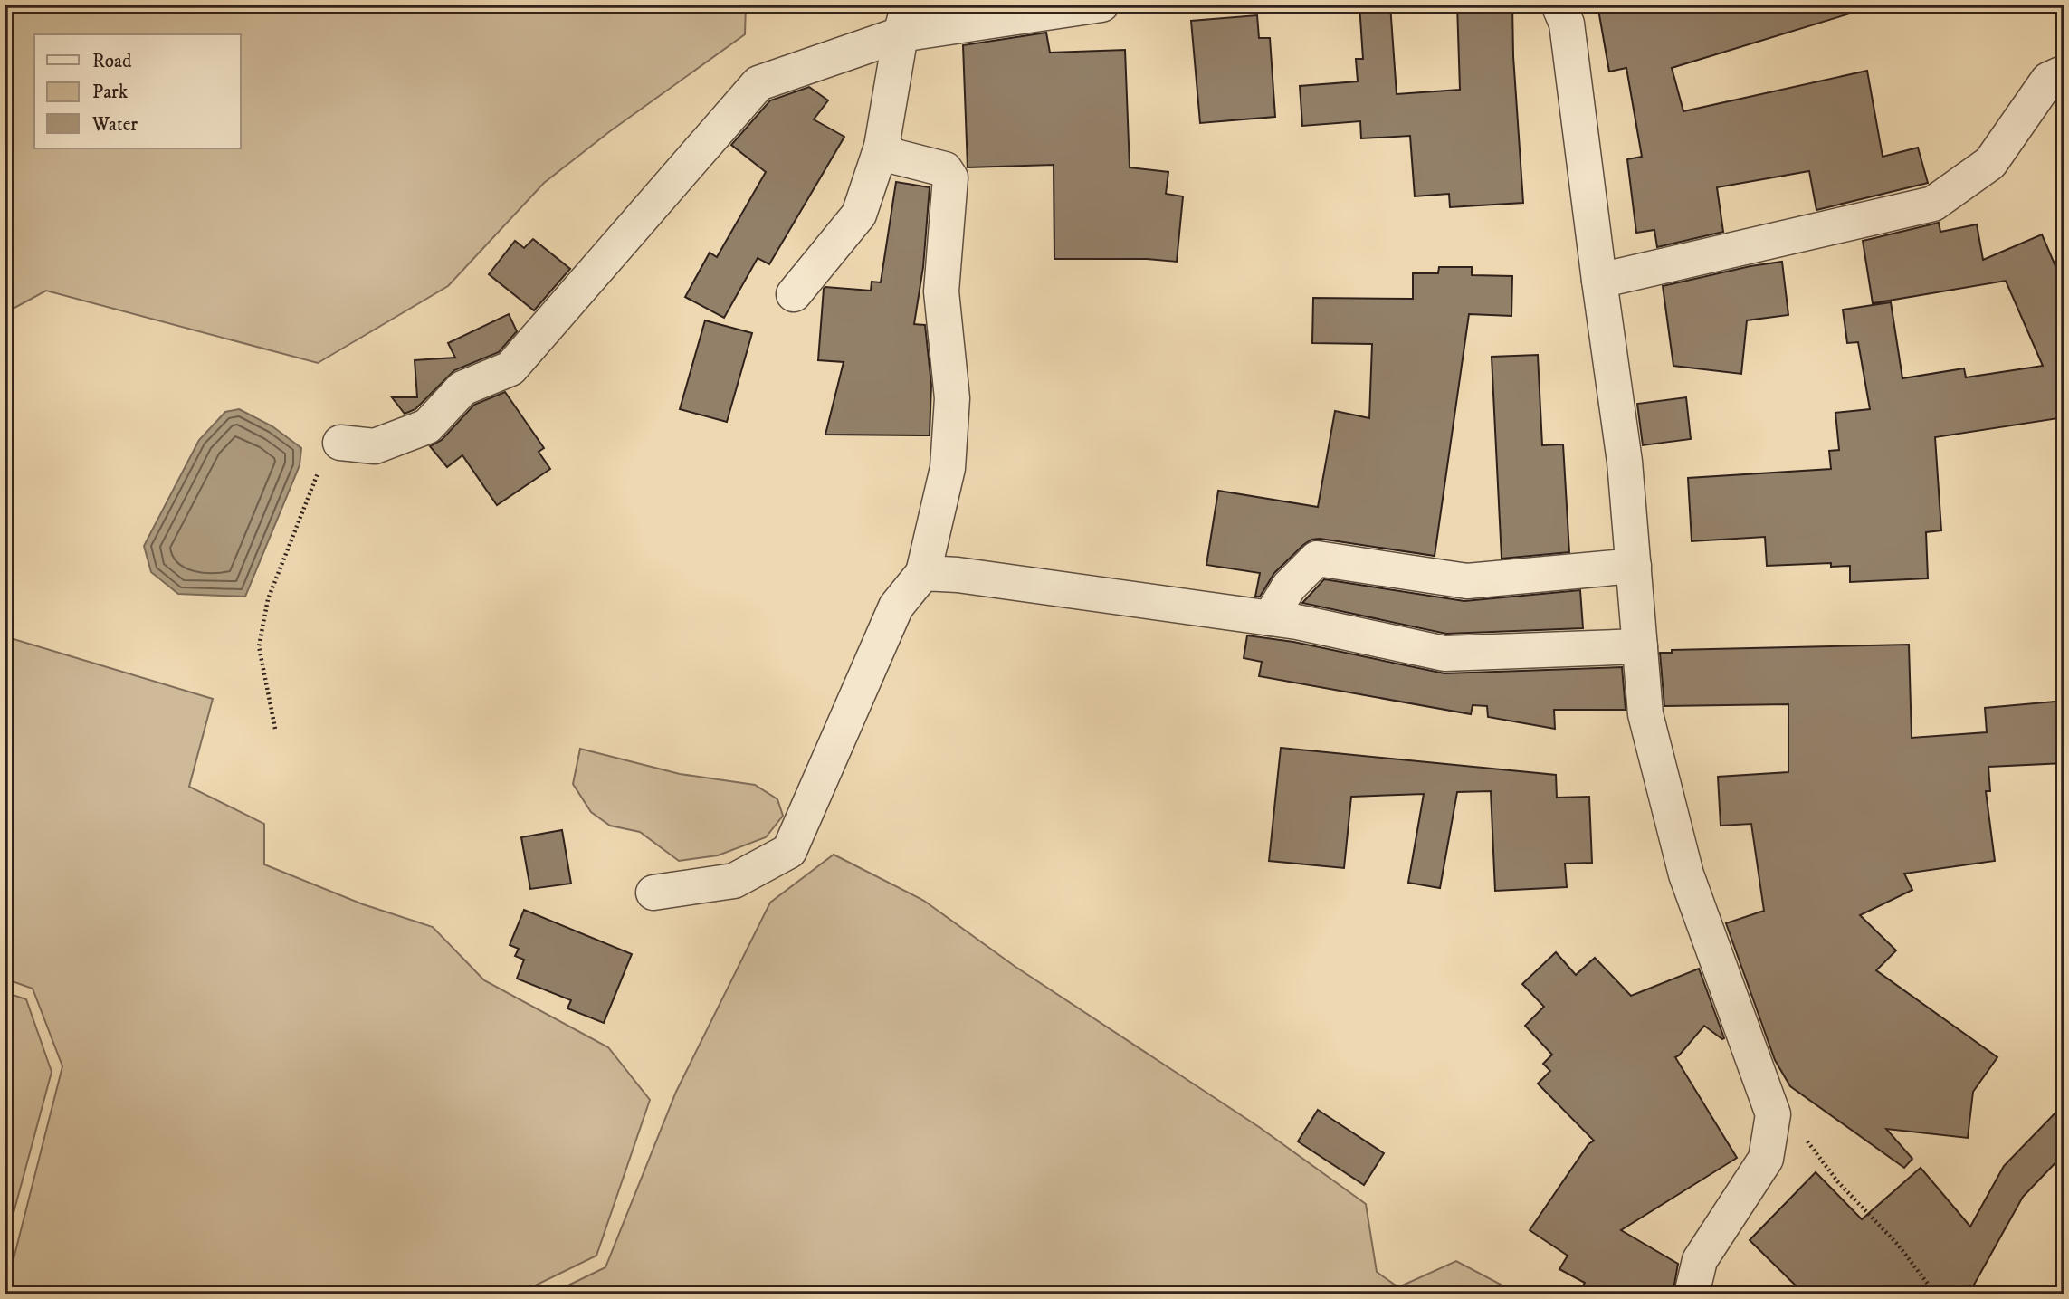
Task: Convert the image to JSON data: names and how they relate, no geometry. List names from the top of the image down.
{
  "legend": ["Road", "Park", "Water"]
}
